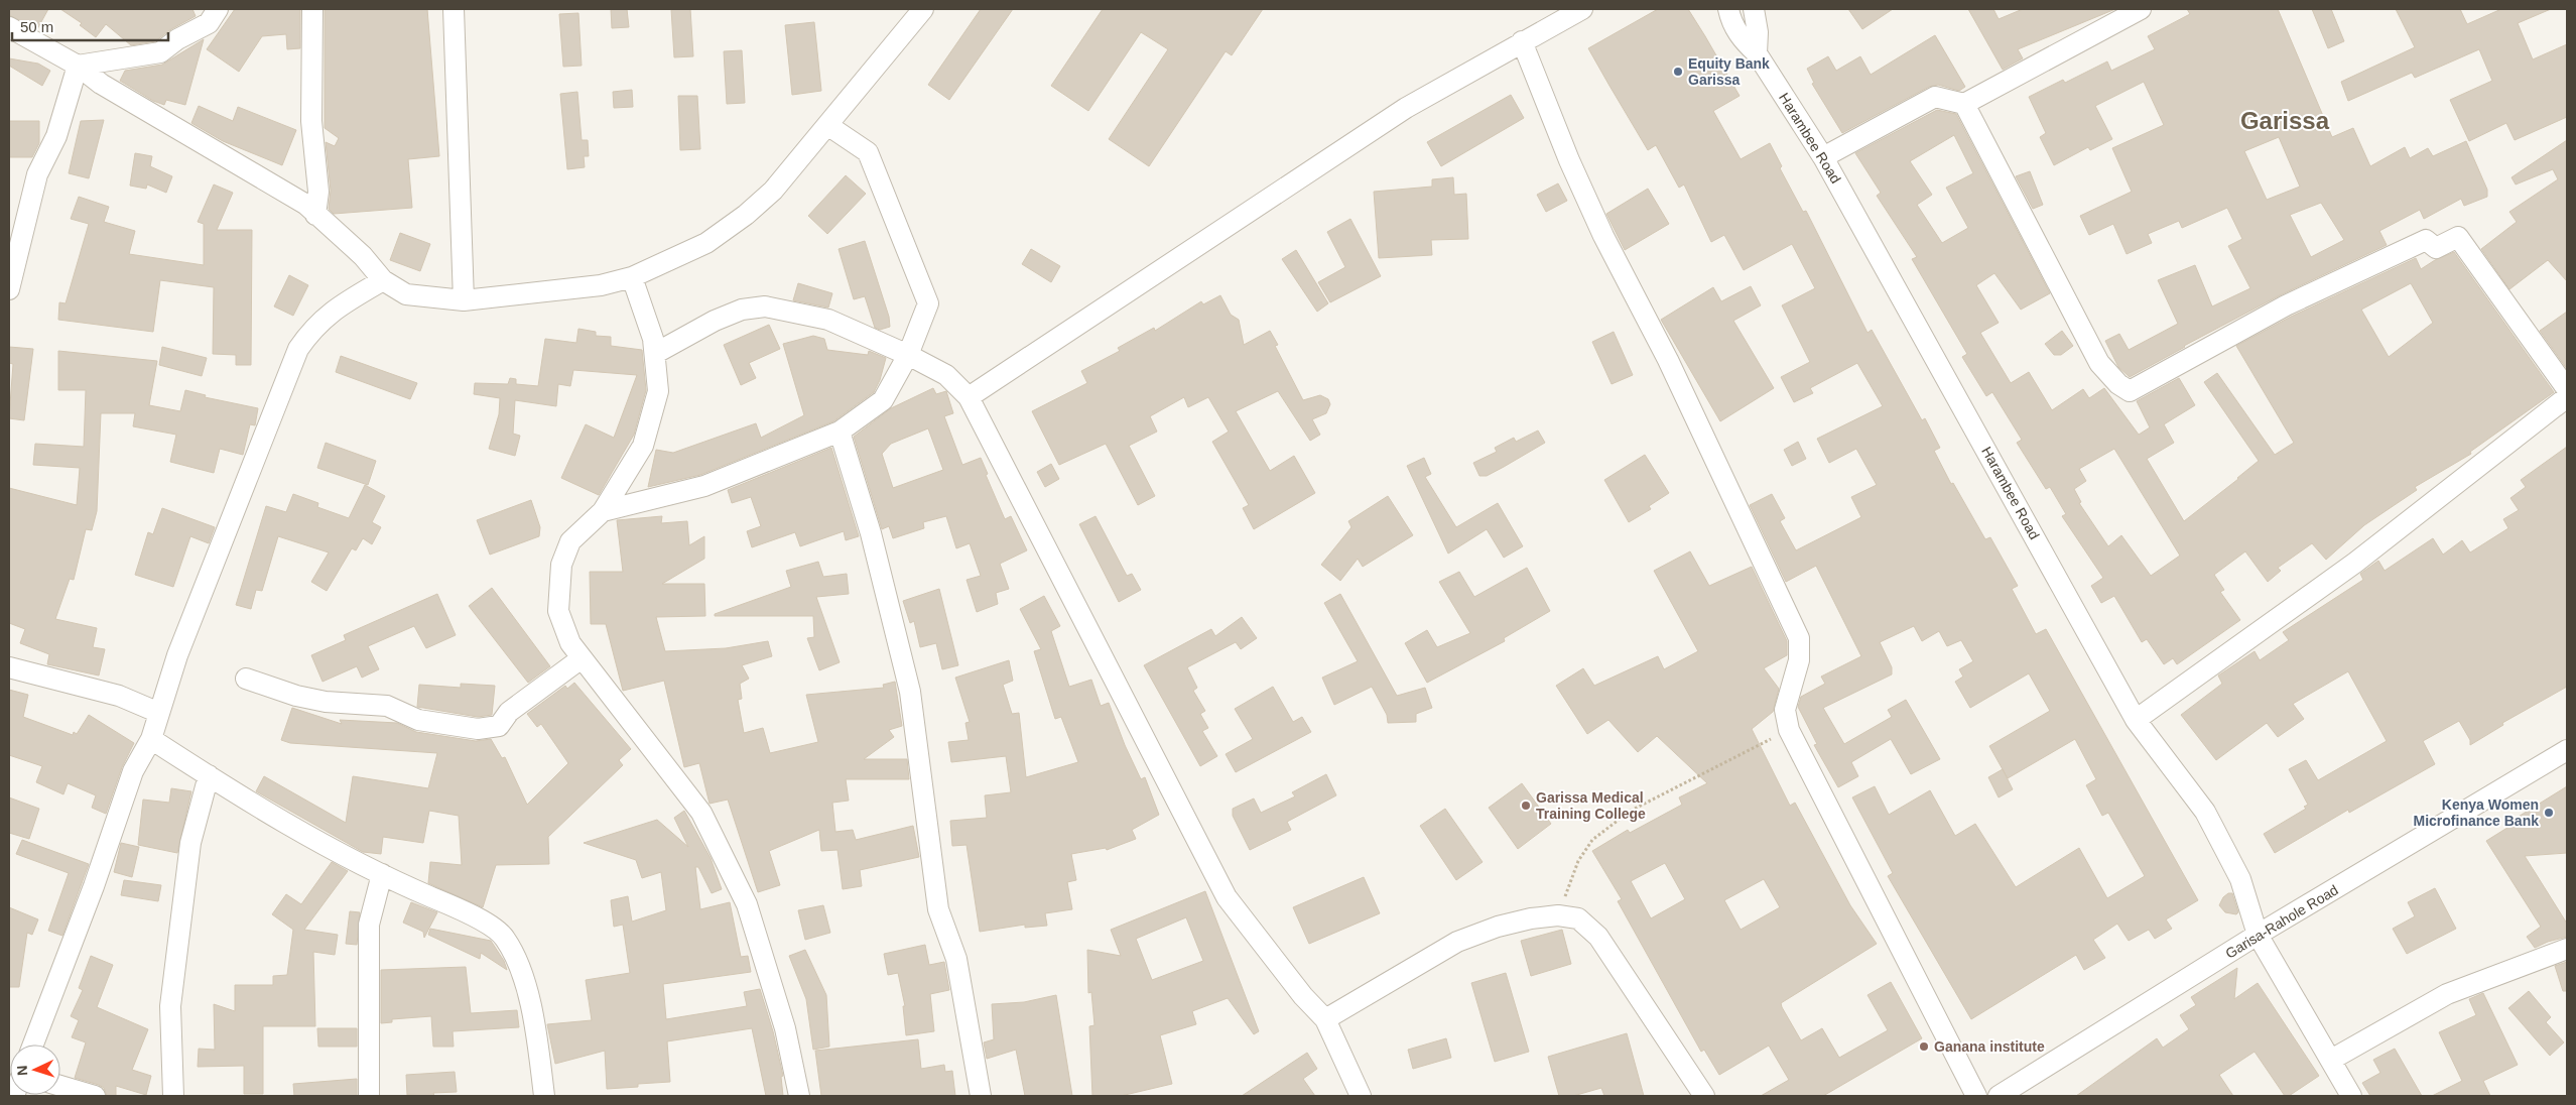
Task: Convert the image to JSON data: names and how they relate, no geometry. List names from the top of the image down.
{
  "streets": {
    "street": ["Harambee Road", "Garisa-Rahole Road"]
  },
  "crossings": [
    ["Harambee Road", "Garisa-Rahole Road"]
  ],
  "districts": ["Garissa"],
  "places": [
    "Equity Bank Garissa",
    "Garissa Medical Training College",
    "Kenya Women Microfinance Bank",
    "Ganana institute"
  ],
  "scale_bar": "50 m",
  "north": "left"
}
